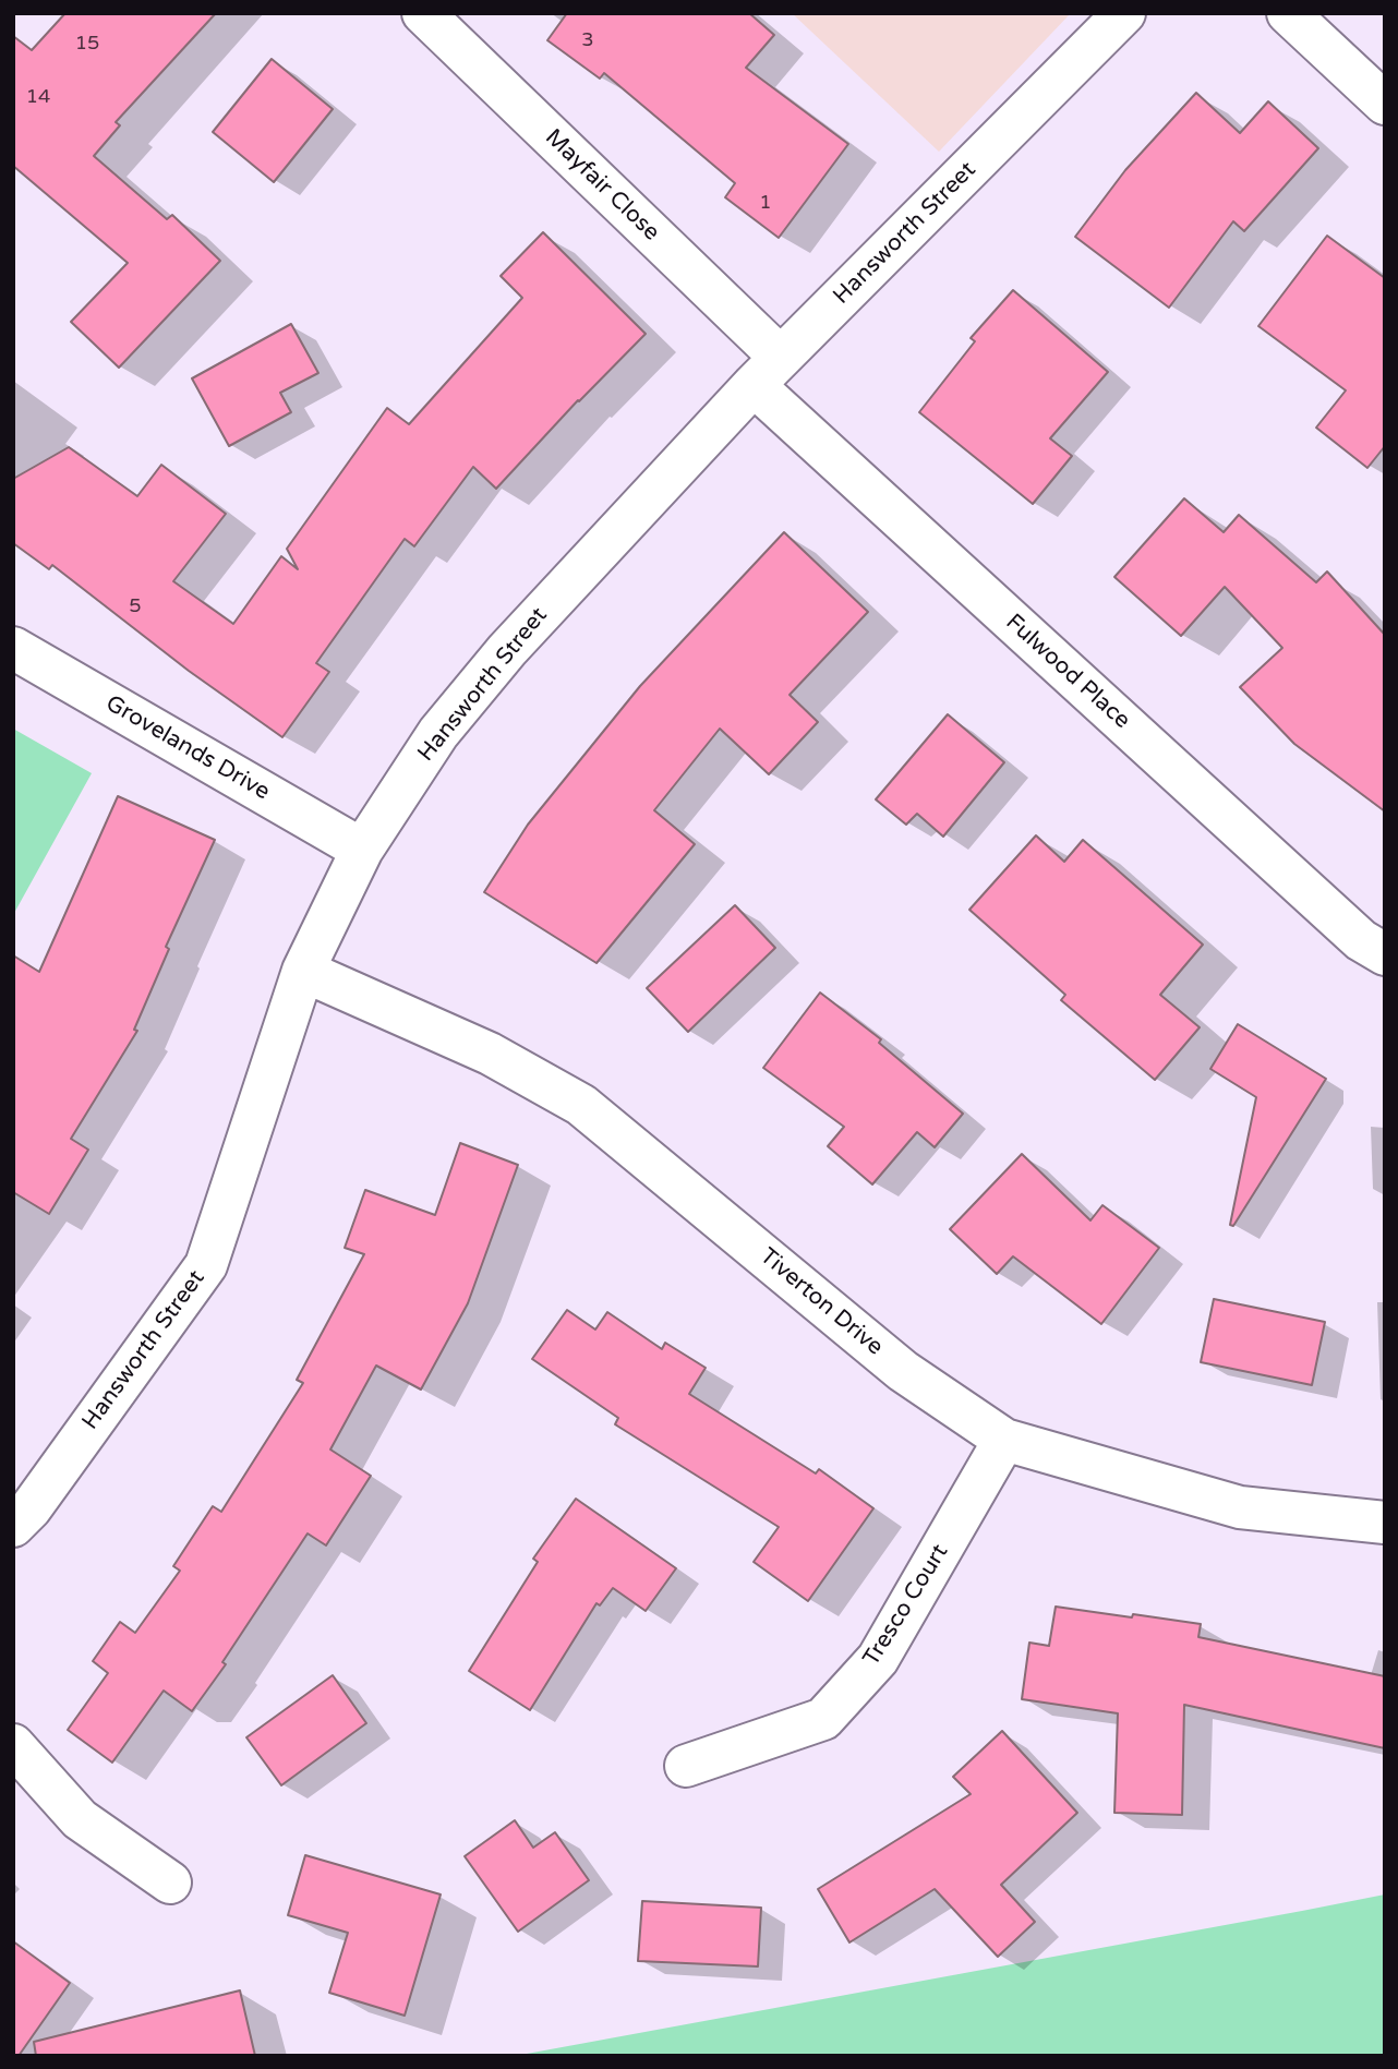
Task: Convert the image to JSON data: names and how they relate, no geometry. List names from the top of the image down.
{
  "streets": {
    "street": [
      "Mayfair Close",
      "Hansworth Street",
      "Fulwood Place",
      "Grovelands Drive",
      "Tiverton Drive",
      "Tresco Court"
    ]
  },
  "crossings": [
    ["Mayfair Close", "Hansworth Street"],
    ["Mayfair Close", "Fulwood Place"],
    ["Hansworth Street", "Fulwood Place"],
    ["Hansworth Street", "Grovelands Drive"],
    ["Hansworth Street", "Tiverton Drive"],
    ["Tiverton Drive", "Tresco Court"]
  ],
  "house_numbers": [
    "3",
    "15",
    "14",
    "1",
    "5"
  ]
}
